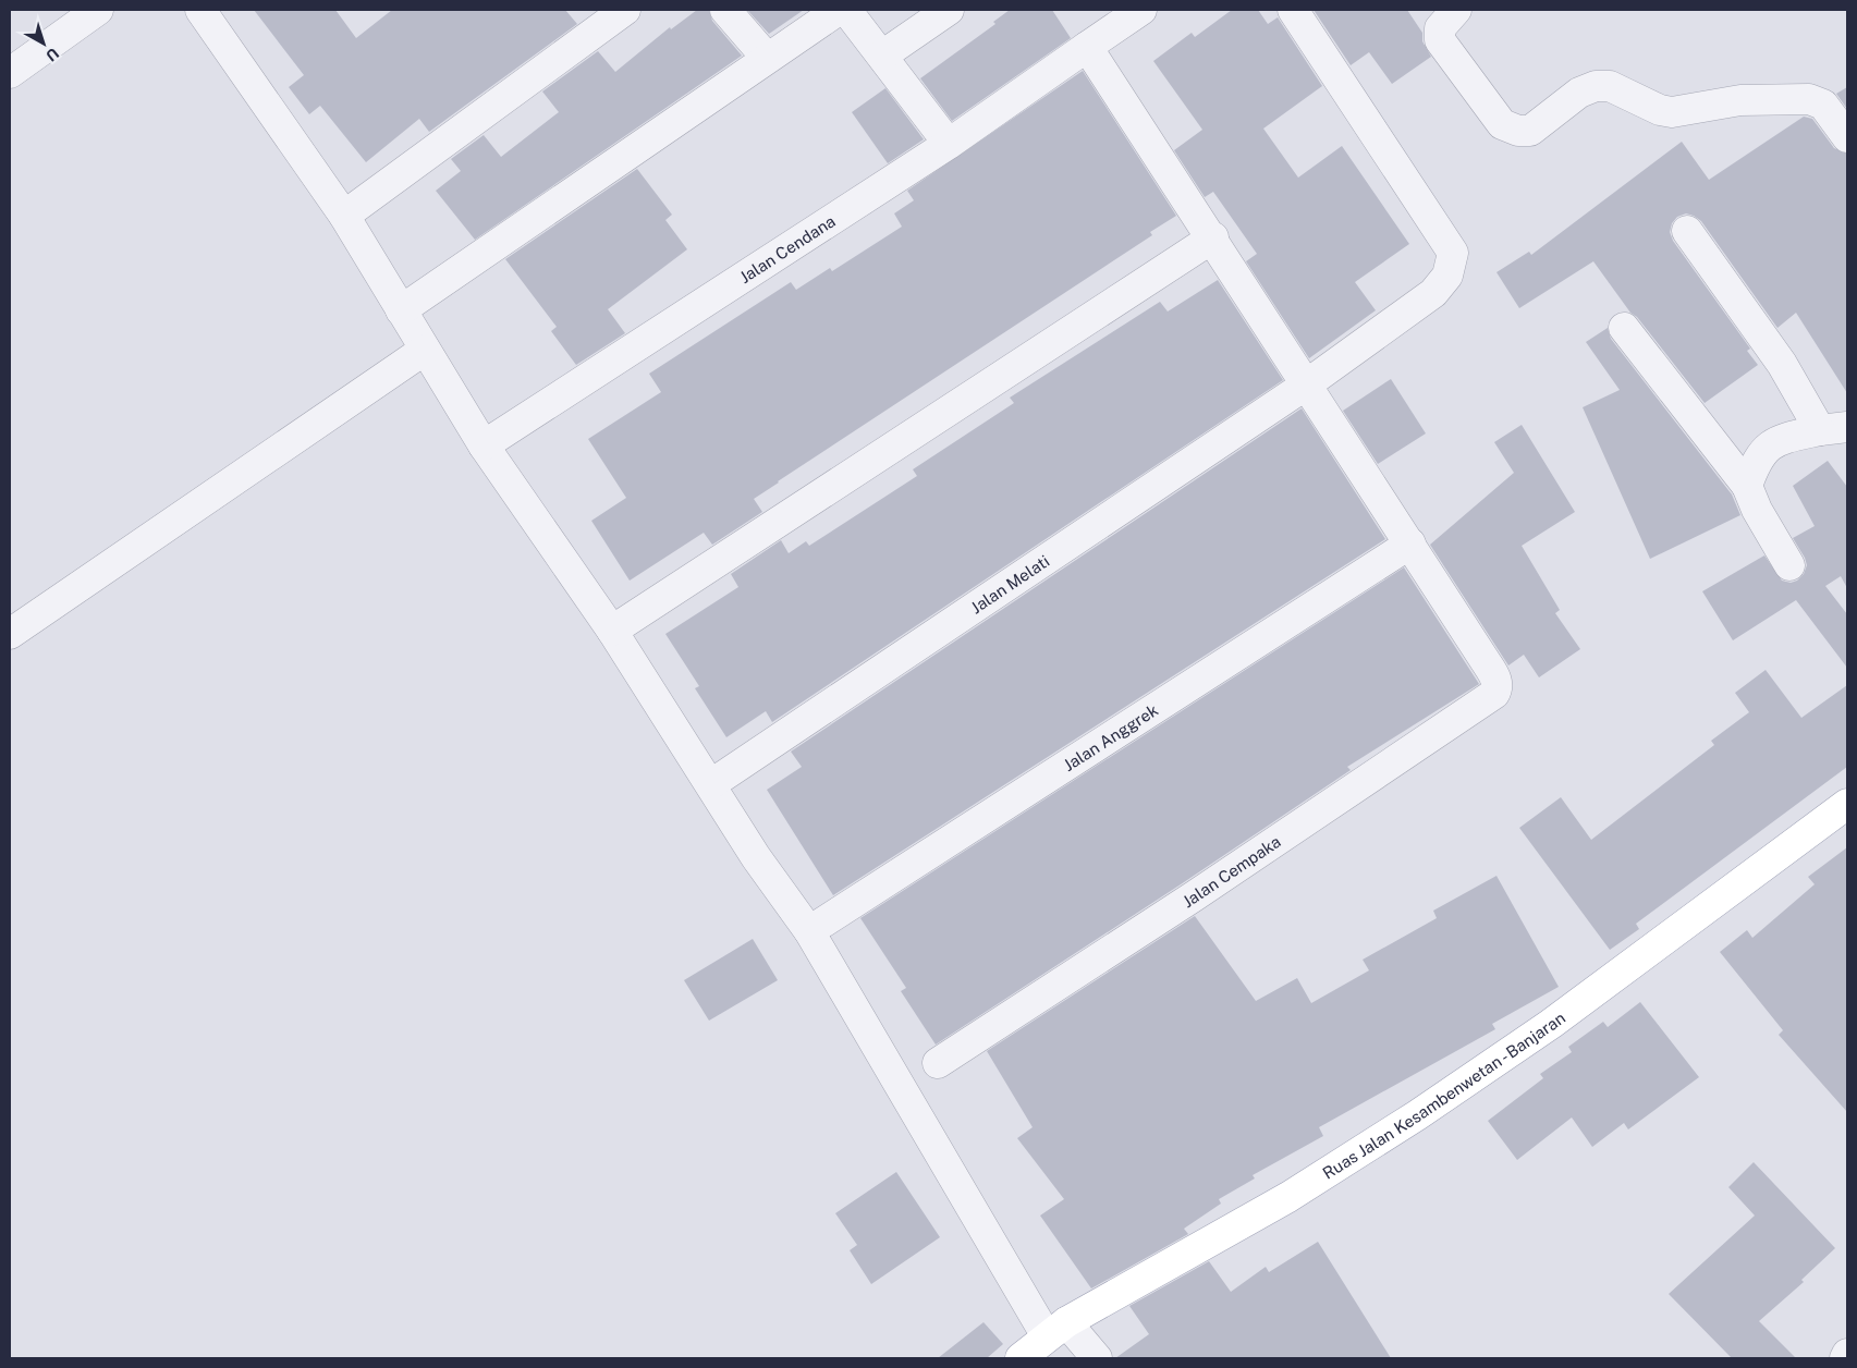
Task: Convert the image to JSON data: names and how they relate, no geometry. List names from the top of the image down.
{
  "streets": {
    "main road": ["Ruas Jalan Kesambenwetan - Banjaran"],
    "street": [
      "Jalan Cendana",
      "Jalan Melati",
      "Jalan Anggrek",
      "Jalan Cempaka"
    ]
  },
  "crossings": [
    ["Jalan Cendana", "Jalan Cempaka"],
    ["Jalan Melati", "Jalan Cempaka"],
    ["Jalan Anggrek", "Jalan Cempaka"]
  ],
  "north": "bottom right"
}
